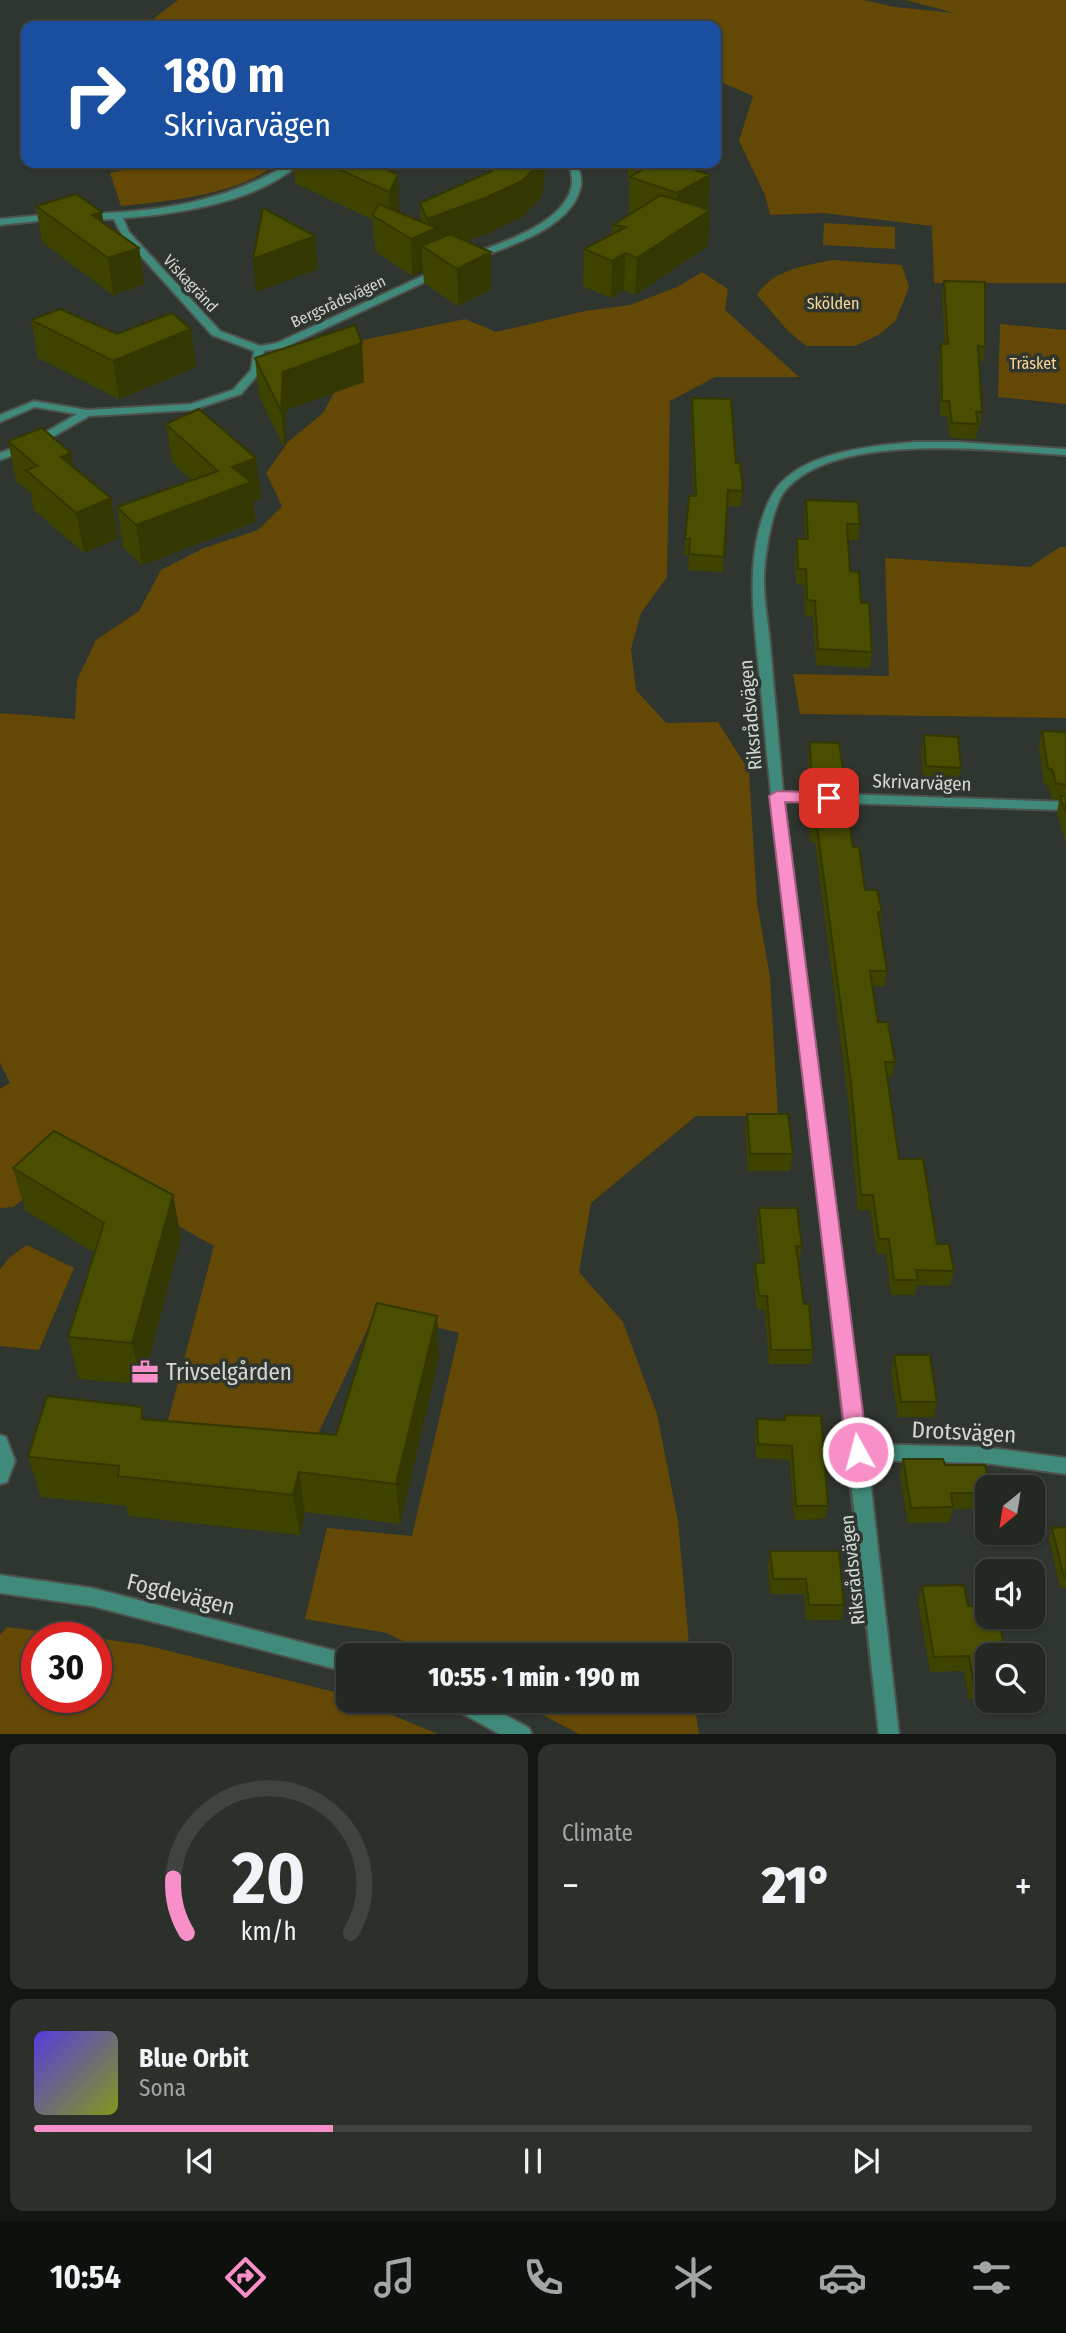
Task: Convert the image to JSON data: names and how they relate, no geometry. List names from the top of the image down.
{
  "streets": {
    "street": [
      "Viskagränd",
      "Bergsrådsvägen",
      "Riksrådsvägen",
      "Skrivarvägen",
      "Drotsvägen",
      "Fogdevägen"
    ]
  },
  "crossings": [
    ["Viskagränd", "Bergsrådsvägen"],
    ["Riksrådsvägen", "Skrivarvägen"],
    ["Riksrådsvägen", "Drotsvägen"]
  ],
  "parks": ["Skölden", "Träsket"],
  "places": {
    "office": ["Trivselgården"]
  },
  "north": "bottom left",
  "page": {
    "turn": ["180 m", "Skrivarvägen"],
    "limit": "30",
    "trip": "10:55 · 1 min · 190 m",
    "tile": "Climate",
    "heat": ["−", "21°", "+"],
    "song": ["Blue Orbit", "Sona"],
    "tabs": "10:54",
    "gauge": ["20", "km/h"]
  }
}
